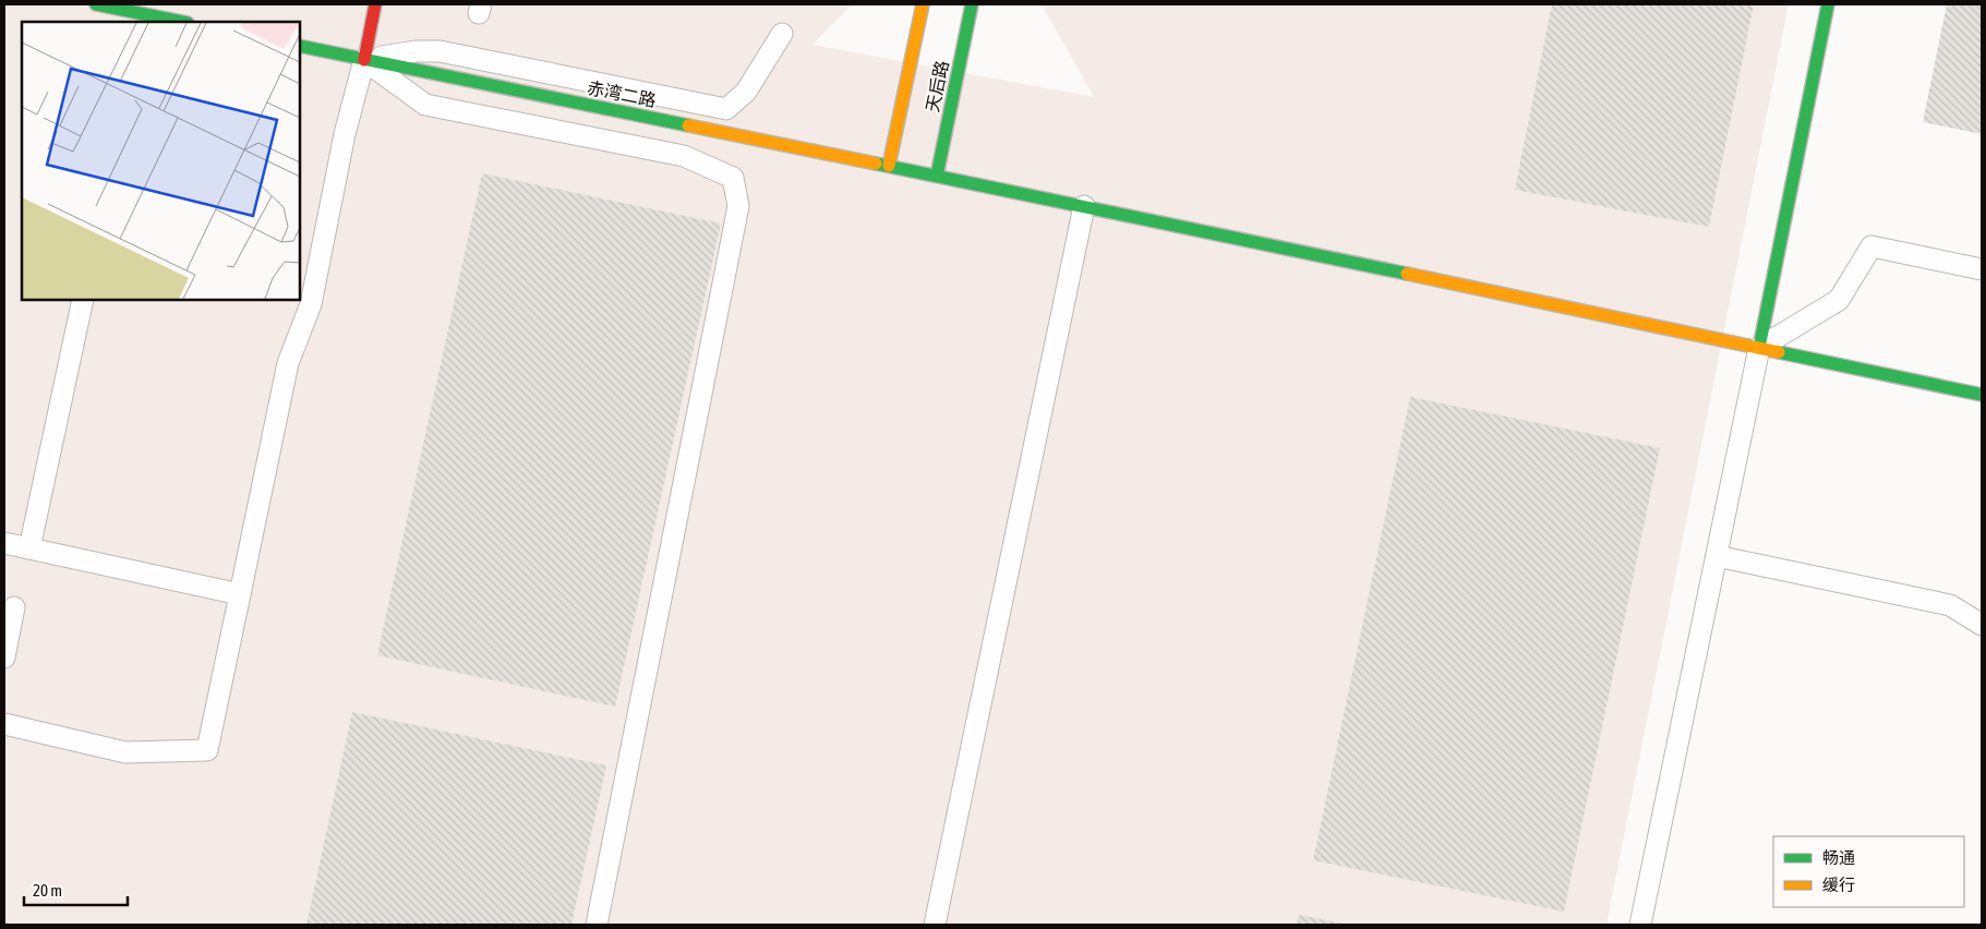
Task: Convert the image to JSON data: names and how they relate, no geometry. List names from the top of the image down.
{
  "streets": {
    "street": ["天后路", "赤湾二路"]
  },
  "crossings": [
    ["天后路", "赤湾二路"]
  ],
  "legend": ["畅通", "缓行"],
  "scale_bar": "20 m"
}
